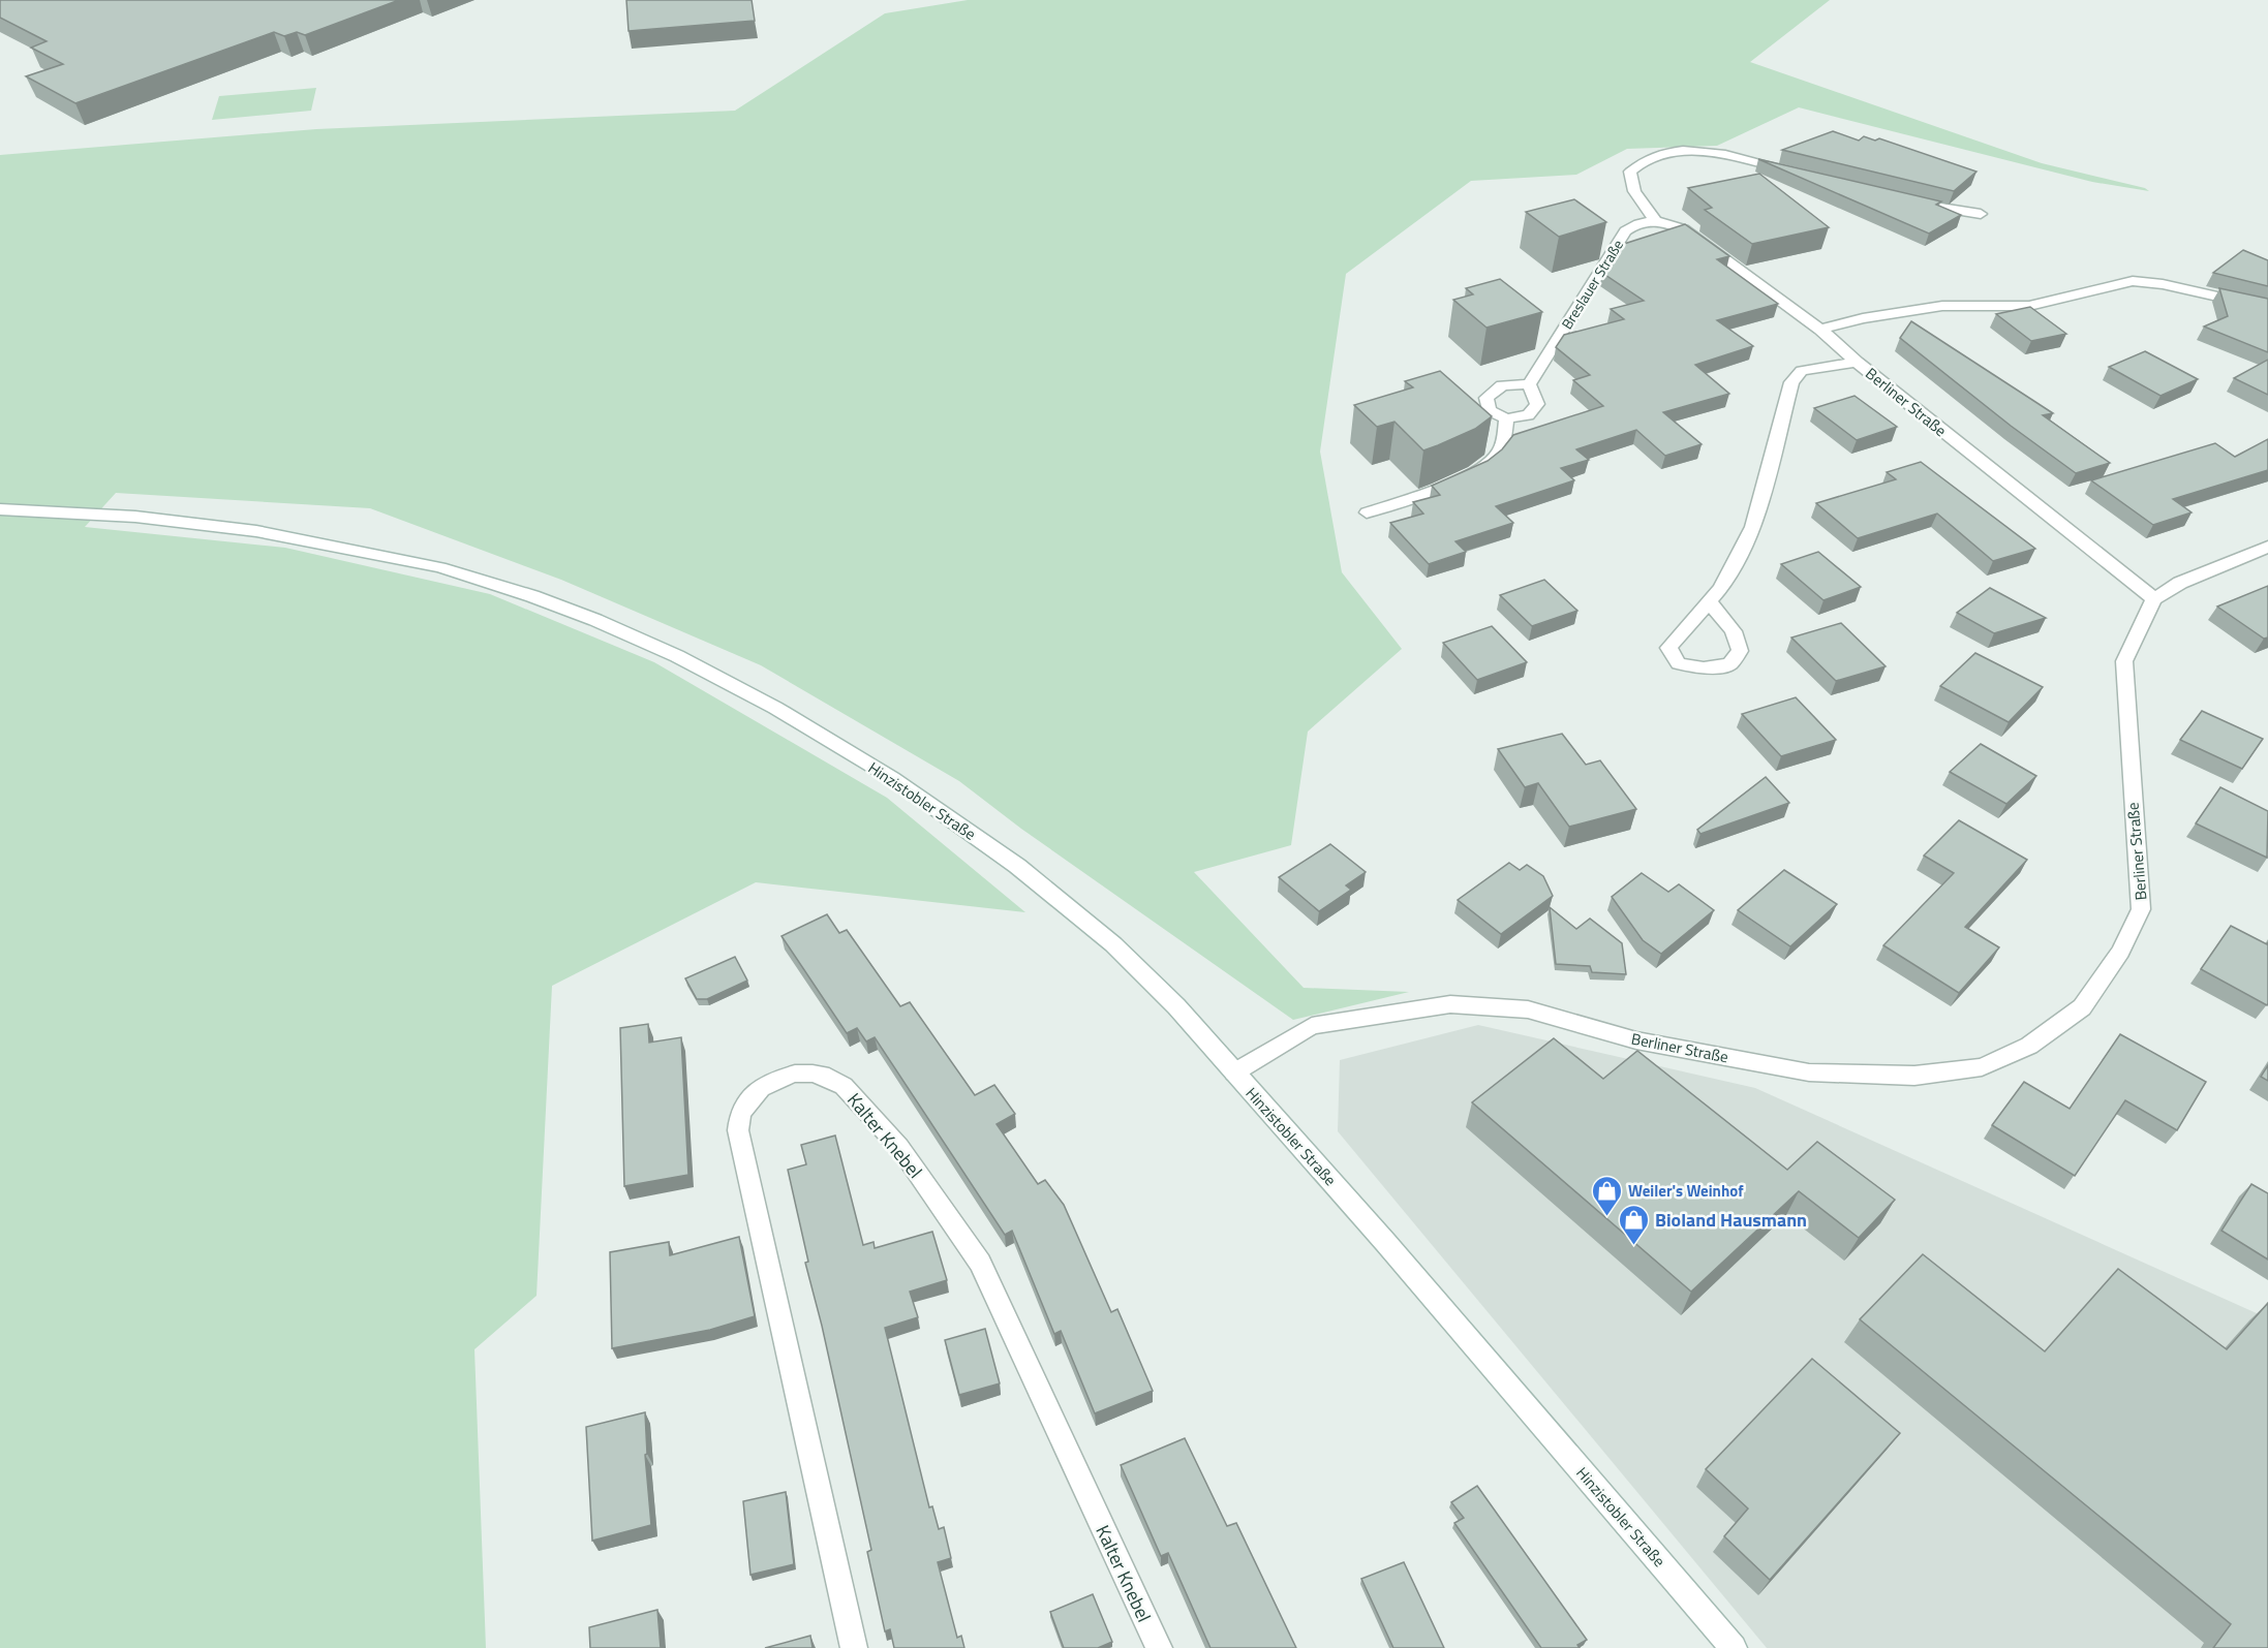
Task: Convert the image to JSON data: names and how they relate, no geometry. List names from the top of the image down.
{
  "streets": {
    "street": [
      "Breslauer Straße",
      "Berliner Straße",
      "Hinzistobler Straße",
      "Kalter Knebel"
    ]
  },
  "crossings": [
    ["Berliner Straße", "Hinzistobler Straße"]
  ],
  "places": {
    "shop": ["Weiler's Weinhof", "Bioland Hausmann"]
  }
}
